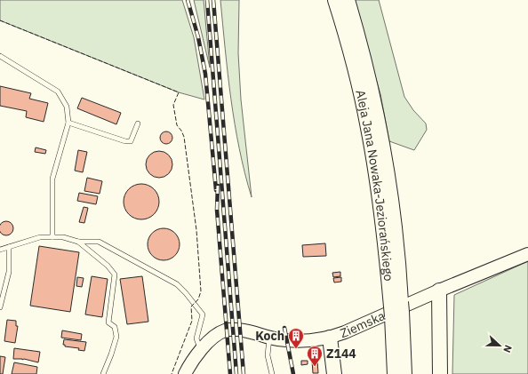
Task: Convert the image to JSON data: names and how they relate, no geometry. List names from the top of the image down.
{
  "streets": {
    "main road": ["Aleja Jana Nowaka-Jeziorańskiego"],
    "street": ["Ziemska"]
  },
  "places": {
    "building": ["Koch", "Z144"]
  },
  "north": "right"
}
